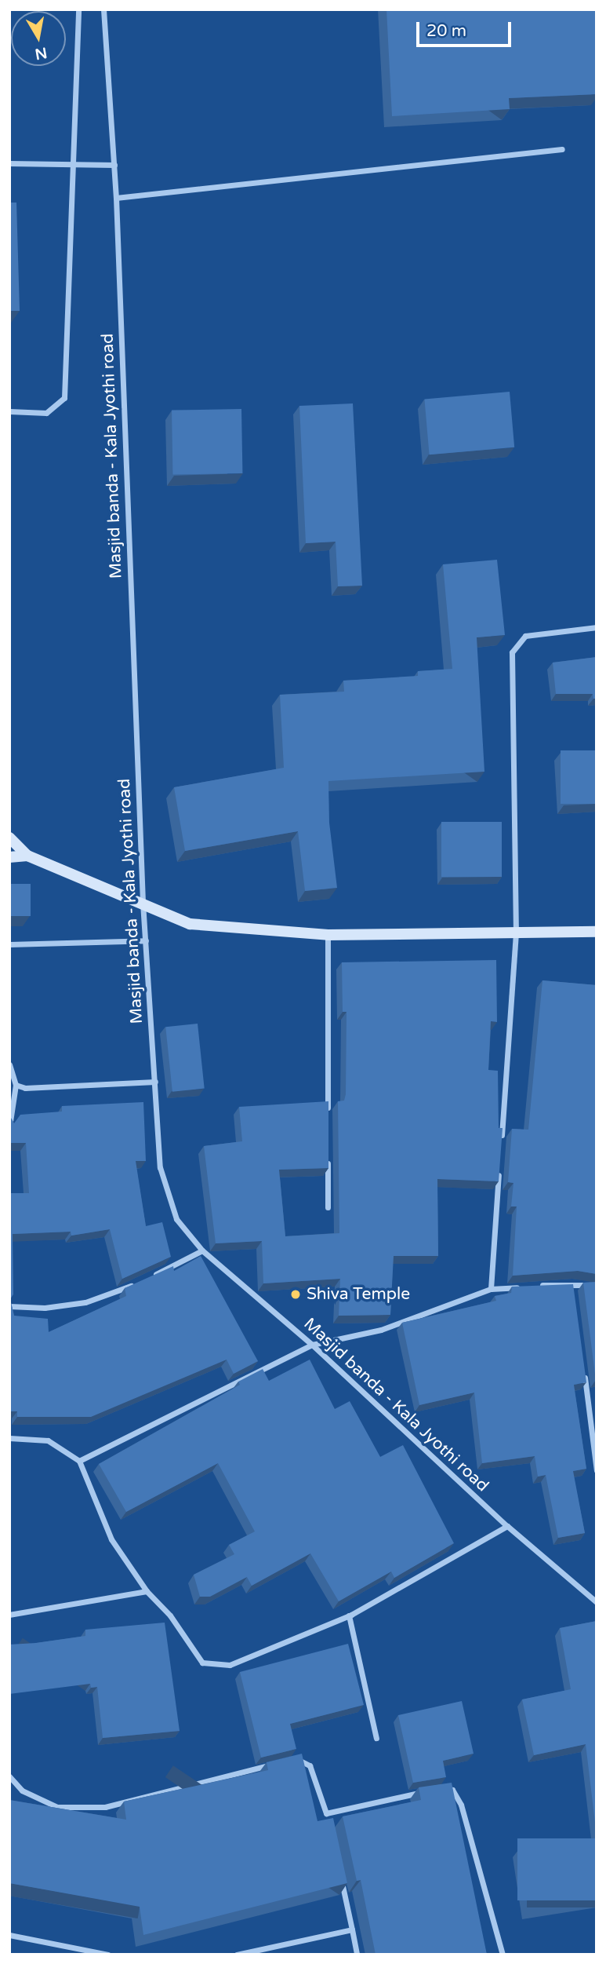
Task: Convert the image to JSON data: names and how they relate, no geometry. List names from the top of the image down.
{
  "streets": {
    "street": ["Masjid banda - Kala Jyothi road"]
  },
  "places": ["Shiva Temple"],
  "scale_bar": "20 m",
  "north": "bottom"
}
